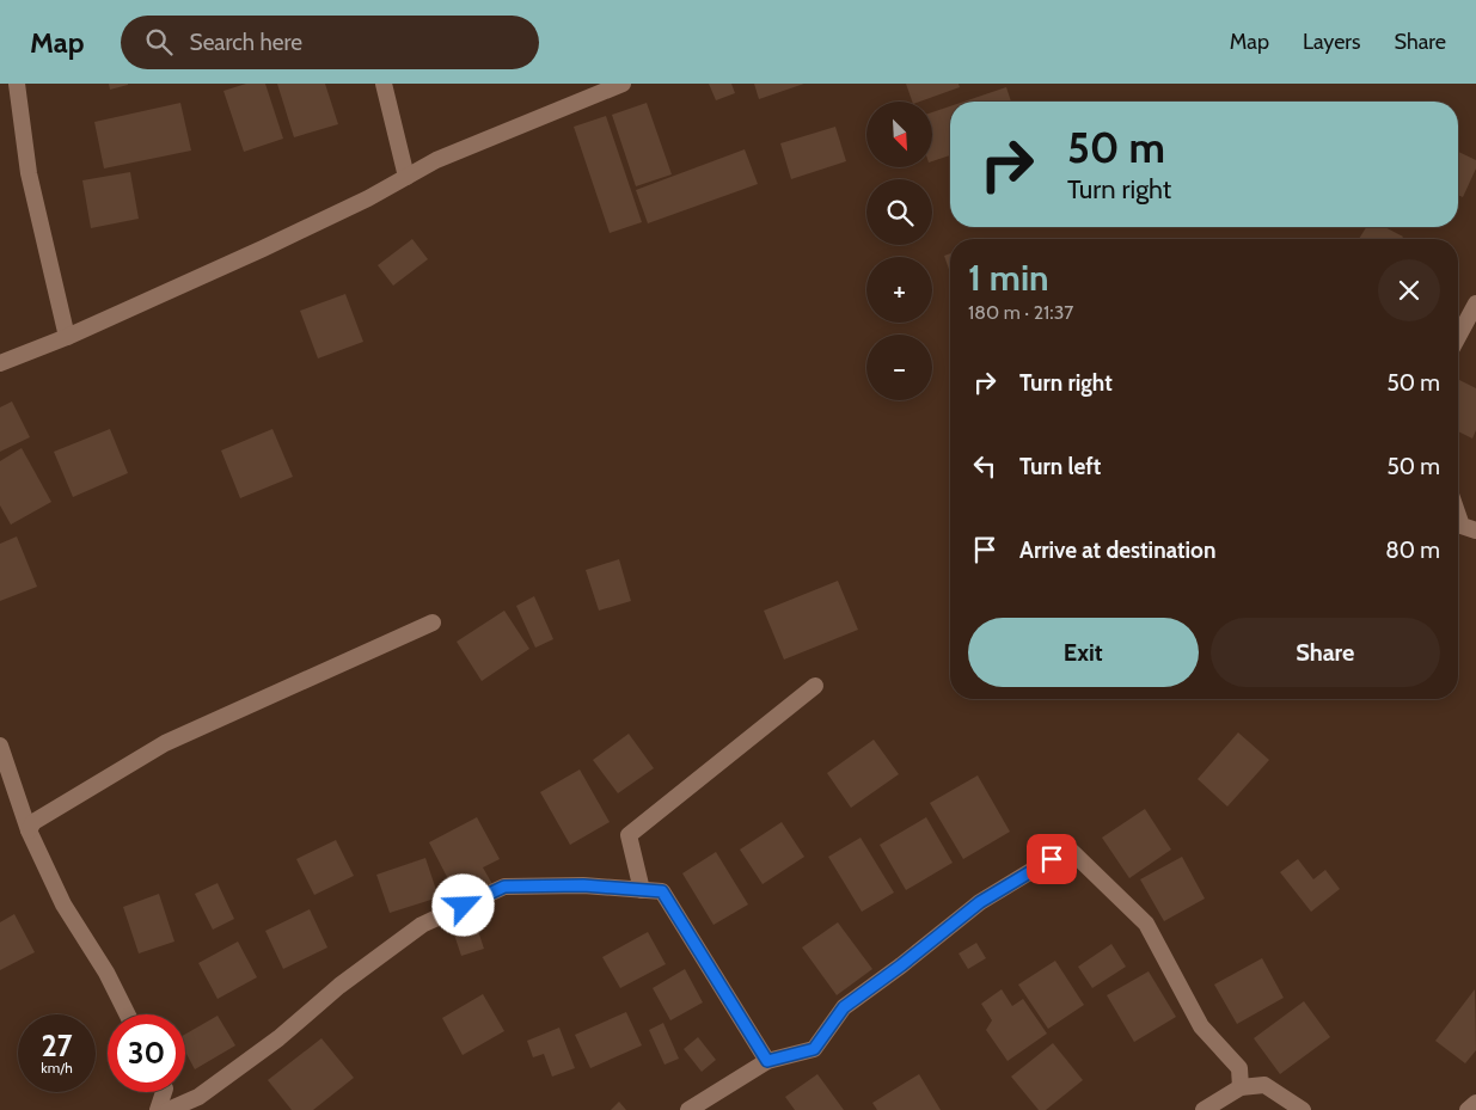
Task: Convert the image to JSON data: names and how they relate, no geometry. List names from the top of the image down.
{
  "north": "bottom right",
  "page": {
    "header": "Map",
    "search": "Search here",
    "nav": ["Map", "Layers", "Share"],
    "map_buttons": ["+", "−"],
    "turn": ["50 m", "Turn right"],
    "heading": ["1 min", "180 m · 21:37"],
    "list": [
      {
        "name": "Turn right",
        "value": "50 m"
      },
      {
        "name": "Turn left",
        "value": "50 m"
      },
      {
        "name": "Arrive at destination",
        "value": "80 m"
      }
    ],
    "buttons": ["Exit", "Share"],
    "speed": "27 km/h",
    "limit": "30"
  }
}
